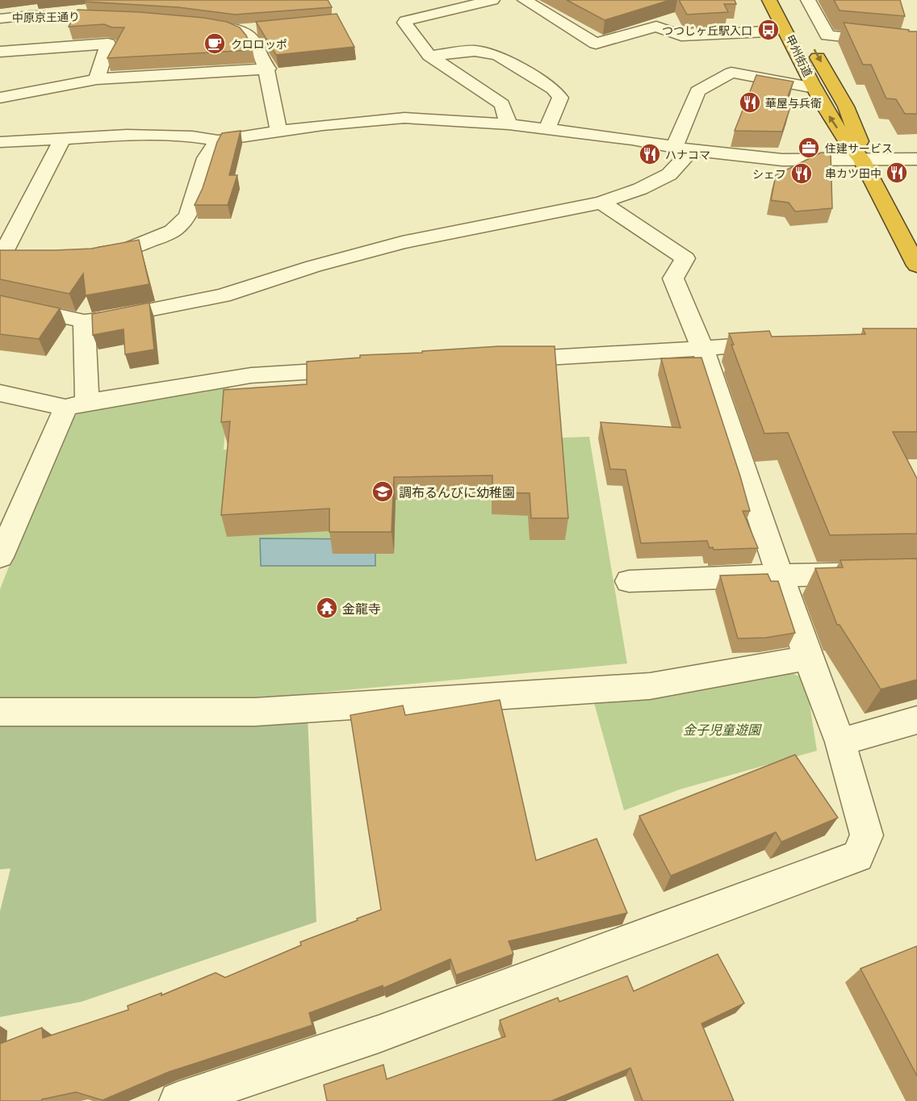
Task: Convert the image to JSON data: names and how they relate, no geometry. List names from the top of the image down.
{
  "streets": {
    "highway": ["甲州街道"],
    "street": ["中原京王通り"]
  },
  "parks": ["金子児童遊園"],
  "places": {
    "bus stop": ["つつじヶ丘駅入口"],
    "cafe": ["クロロッポ"],
    "restaurant": [
      "華屋与兵衛",
      "ハナコマ",
      "串カツ田中",
      "シェフ"
    ],
    "office": ["住建サービス"],
    "school or university": ["調布るんびに幼稚園"],
    "temple": ["金龍寺"]
  }
}
